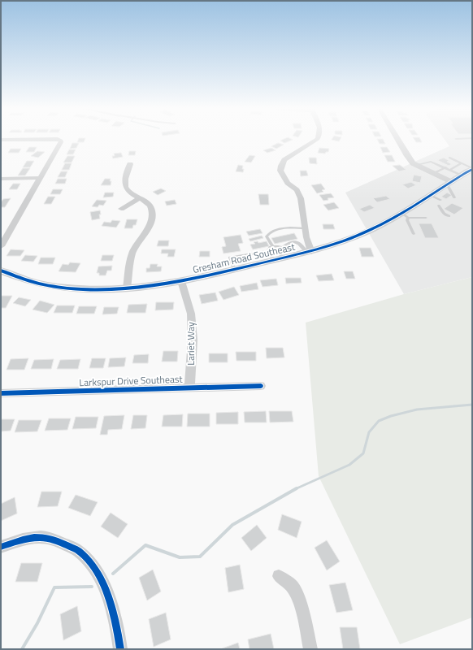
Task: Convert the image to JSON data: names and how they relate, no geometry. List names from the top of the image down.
{
  "streets": {
    "street": ["Gresham Road Southeast", "Lariet Way", "Larkspur Drive Southeast"]
  },
  "crossings": [
    ["Gresham Road Southeast", "Lariet Way"],
    ["Lariet Way", "Larkspur Drive Southeast"]
  ]
}
